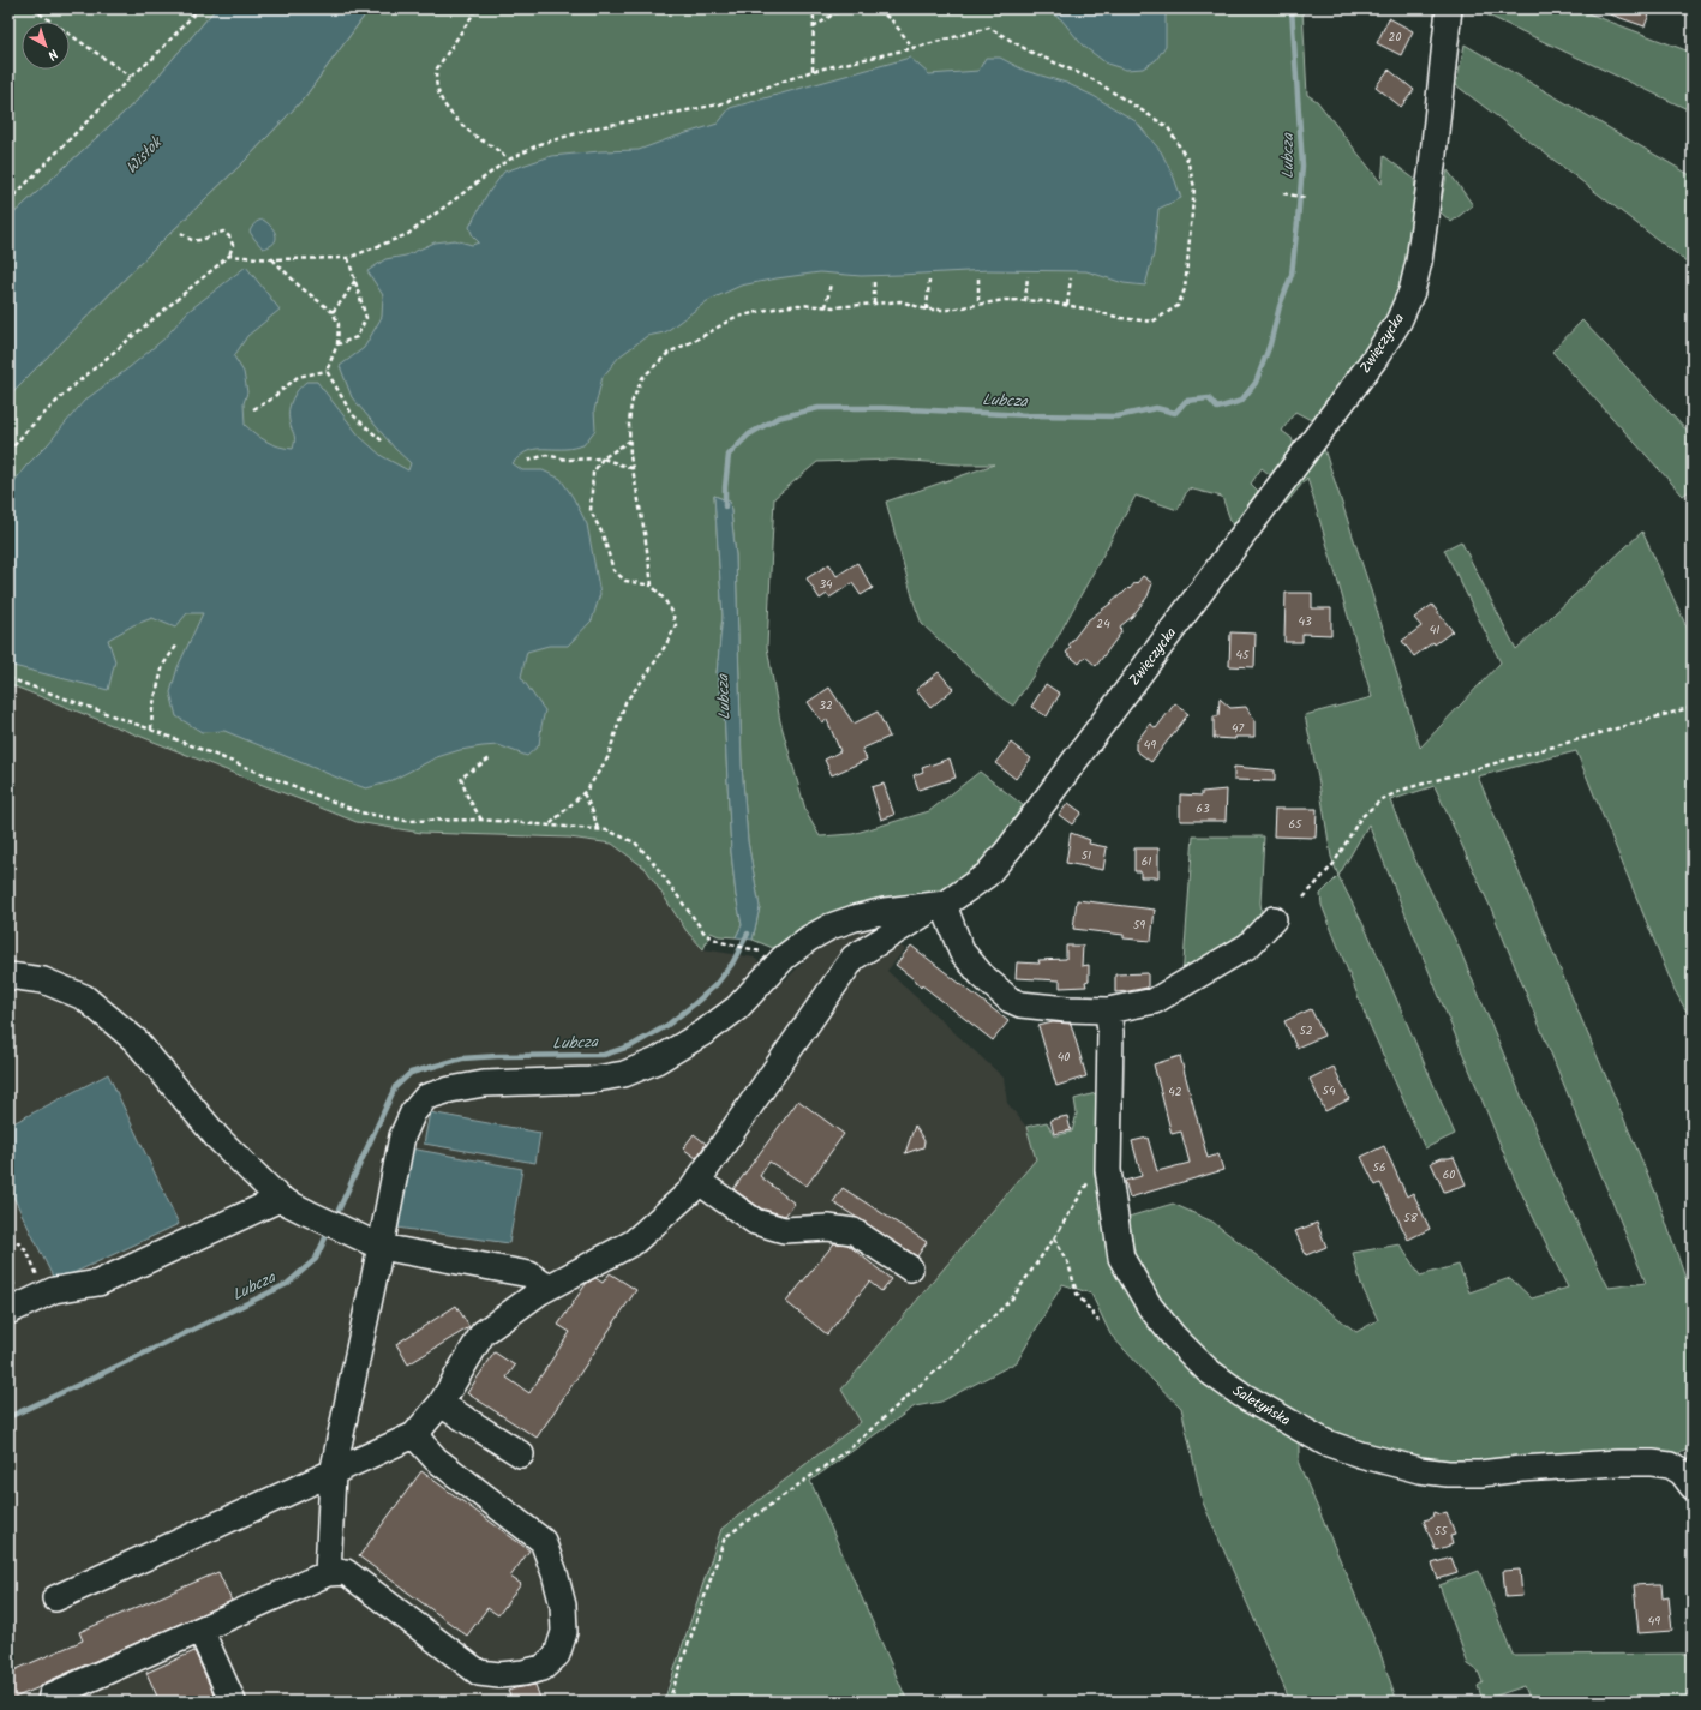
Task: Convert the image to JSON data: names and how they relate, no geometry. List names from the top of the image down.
{
  "streets": {
    "street": ["Zwięczycka", "Saletyńska"]
  },
  "water": ["Wisłok", "Lubcza"],
  "house_numbers": [
    "20",
    "34",
    "43",
    "24",
    "41",
    "45",
    "32",
    "47",
    "49",
    "63",
    "65",
    "51",
    "61",
    "59",
    "52",
    "40",
    "54",
    "42",
    "56",
    "60",
    "58",
    "55",
    "49"
  ],
  "north": "bottom right"
}
